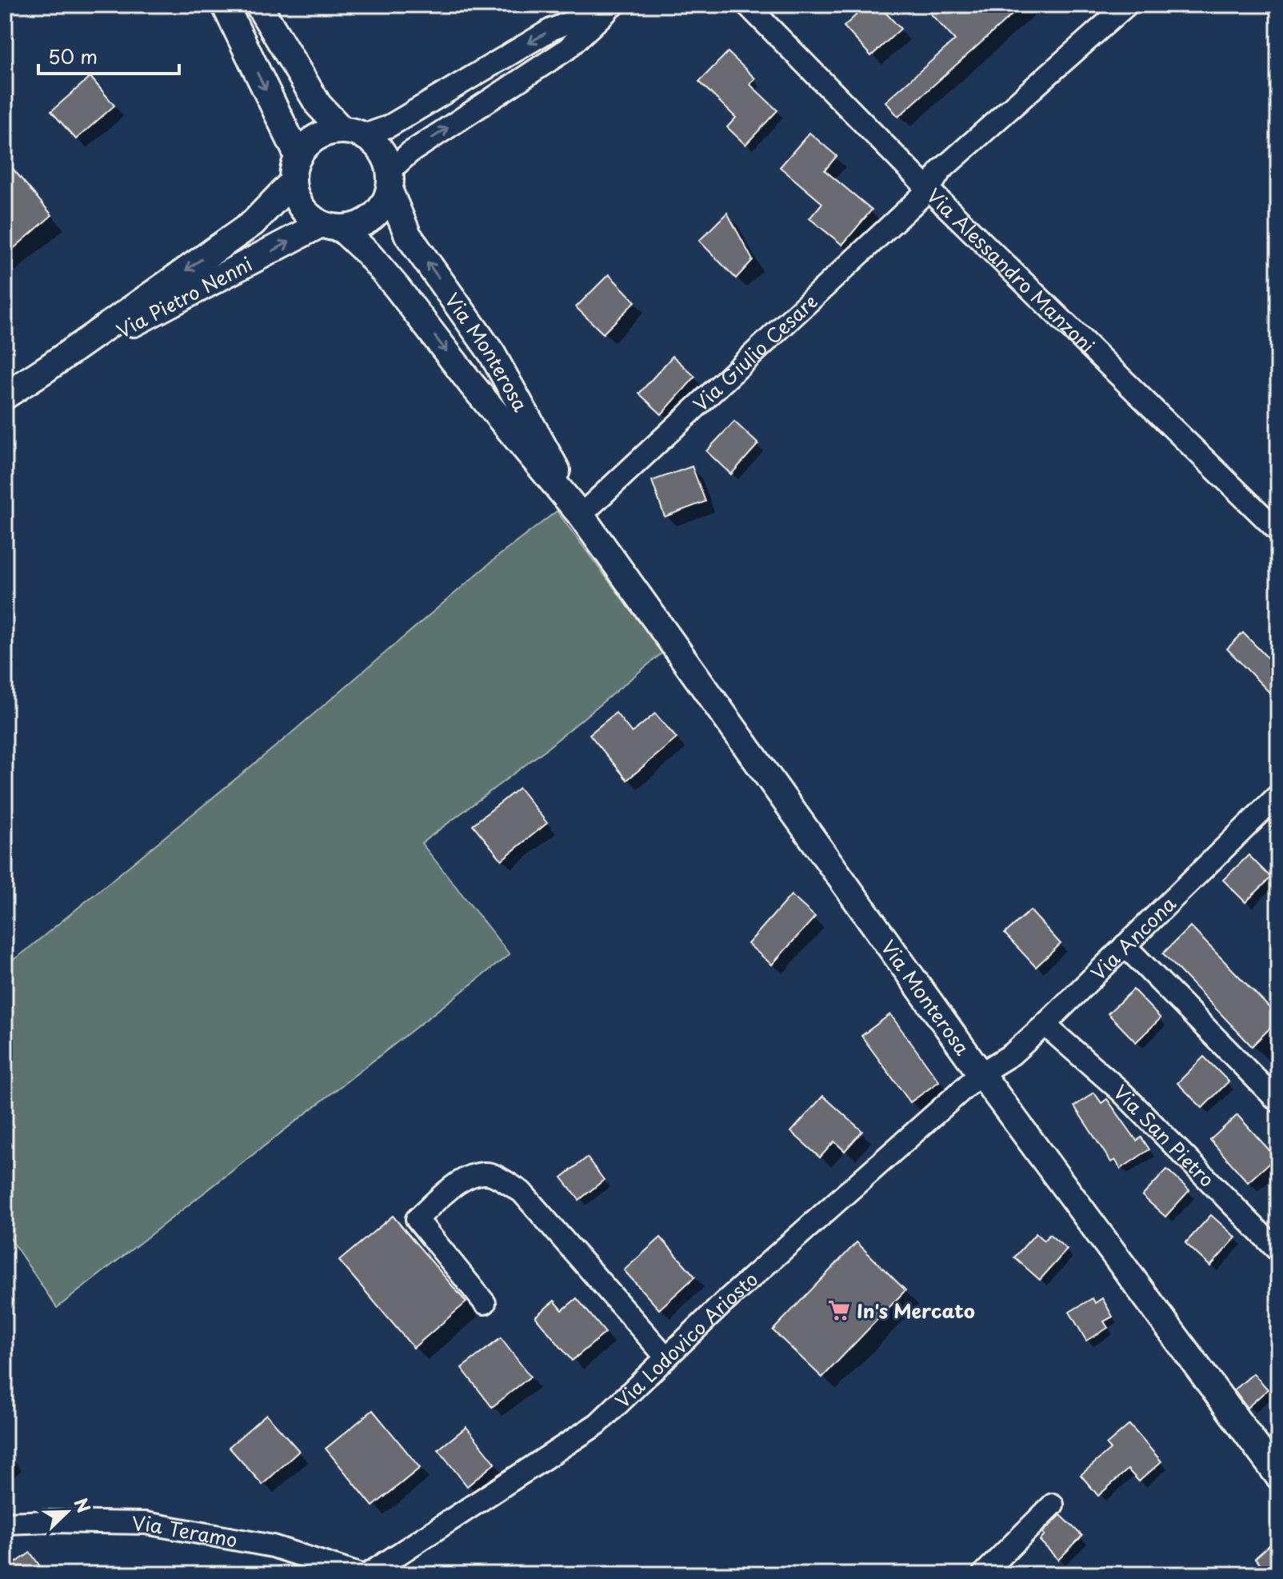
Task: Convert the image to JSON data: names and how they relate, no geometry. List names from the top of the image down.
{
  "streets": {
    "main road": ["Via Pietro Nenni", "Via Monterosa"],
    "street": [
      "Via Alessandro Manzoni",
      "Via Giulio Cesare",
      "Via Ancona",
      "Via San Pietro",
      "Via Lodovico Ariosto",
      "Via Teramo"
    ]
  },
  "crossings": [
    ["Via Alessandro Manzoni", "Via Giulio Cesare"],
    ["Via Pietro Nenni", "Via Monterosa"],
    ["Via Monterosa", "Via Giulio Cesare"],
    ["Via Monterosa", "Via Ancona"],
    ["Via Monterosa", "Via Lodovico Ariosto"],
    ["Via Ancona", "Via San Pietro"],
    ["Via Ancona", "Via Lodovico Ariosto"]
  ],
  "places": {
    "supermarket": ["In's Mercato"]
  },
  "scale_bar": "50 m",
  "north": "top right"
}
